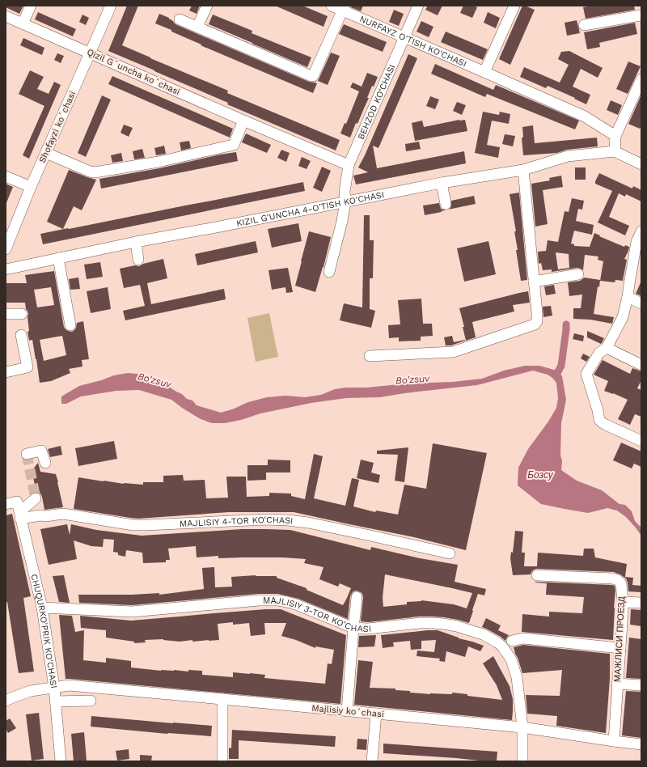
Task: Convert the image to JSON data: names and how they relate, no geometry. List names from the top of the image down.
{
  "streets": {
    "street": [
      "NURFAYZ O'TISH KO'CHASI",
      "Qizil Gʻuncha koʻchasi",
      "BEHZOD KO‘CHASI",
      "Shofayzi koʻchasi",
      "KIZIL G'UNCHA 4-O'TISH KO'CHASI",
      "MAJLISIY 4-TOR KO'CHASI",
      "MAJLISIY 3-TOR KO'CHASI",
      "CHUQURKO'PRIK KO'CHASI",
      "МАЖЛИСИ ПРОЕЗД",
      "Majlisiy koʻchasi"
    ]
  },
  "crossings": [
    ["NURFAYZ O'TISH KO'CHASI", "BEHZOD KO‘CHASI"],
    ["Qizil Gʻuncha koʻchasi", "BEHZOD KO‘CHASI"],
    ["Qizil Gʻuncha koʻchasi", "Shofayzi koʻchasi"],
    ["BEHZOD KO‘CHASI", "KIZIL G'UNCHA 4-O'TISH KO'CHASI"],
    ["MAJLISIY 4-TOR KO'CHASI", "CHUQURKO'PRIK KO'CHASI"],
    ["MAJLISIY 3-TOR KO'CHASI", "CHUQURKO'PRIK KO'CHASI"],
    ["MAJLISIY 3-TOR KO'CHASI", "Majlisiy koʻchasi"],
    ["CHUQURKO'PRIK KO'CHASI", "Majlisiy koʻchasi"],
    ["МАЖЛИСИ ПРОЕЗД", "Majlisiy koʻchasi"]
  ],
  "water": ["Bo'zsuv", "Бозсу"]
}
